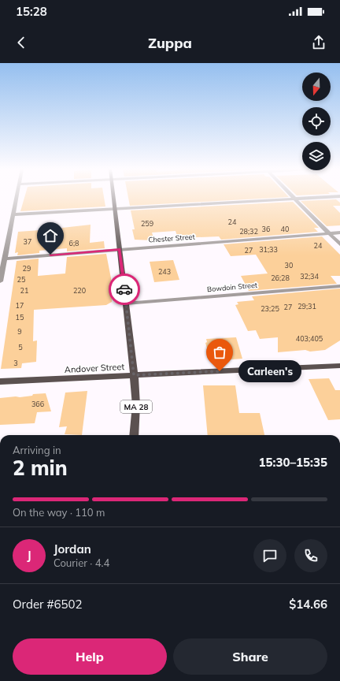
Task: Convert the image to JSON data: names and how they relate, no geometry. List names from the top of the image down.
{
  "streets": {
    "main road": ["Andover Street", "MA 28"],
    "street": ["Chester Street", "Bowdoin Street"]
  },
  "crossings": [
    ["Chester Street", "MA 28"],
    ["Bowdoin Street", "MA 28"],
    ["Andover Street", "MA 28"]
  ],
  "places": ["Carleen's"],
  "house_numbers": [
    "24",
    "259",
    "36",
    "40",
    "28;32",
    "37",
    "6;8",
    "24",
    "31;33",
    "27",
    "30",
    "29",
    "243",
    "32;34",
    "26;28",
    "25",
    "21",
    "220",
    "17",
    "29;31",
    "27",
    "23;25",
    "15",
    "9",
    "403;405",
    "5",
    "3",
    "366"
  ],
  "north": "bottom",
  "page": {
    "status": "15:28",
    "header": "Zuppa",
    "bubble": "Carleen's",
    "heading": ["2 min", "Arriving in", "15:30–15:35"],
    "panel": [
      "Jordan",
      "Courier · 4.4",
      "Order #6502",
      "$14.66"
    ],
    "bar": "On the way · 110 m",
    "round": "J",
    "buttons": ["Help", "Share"]
  }
}
